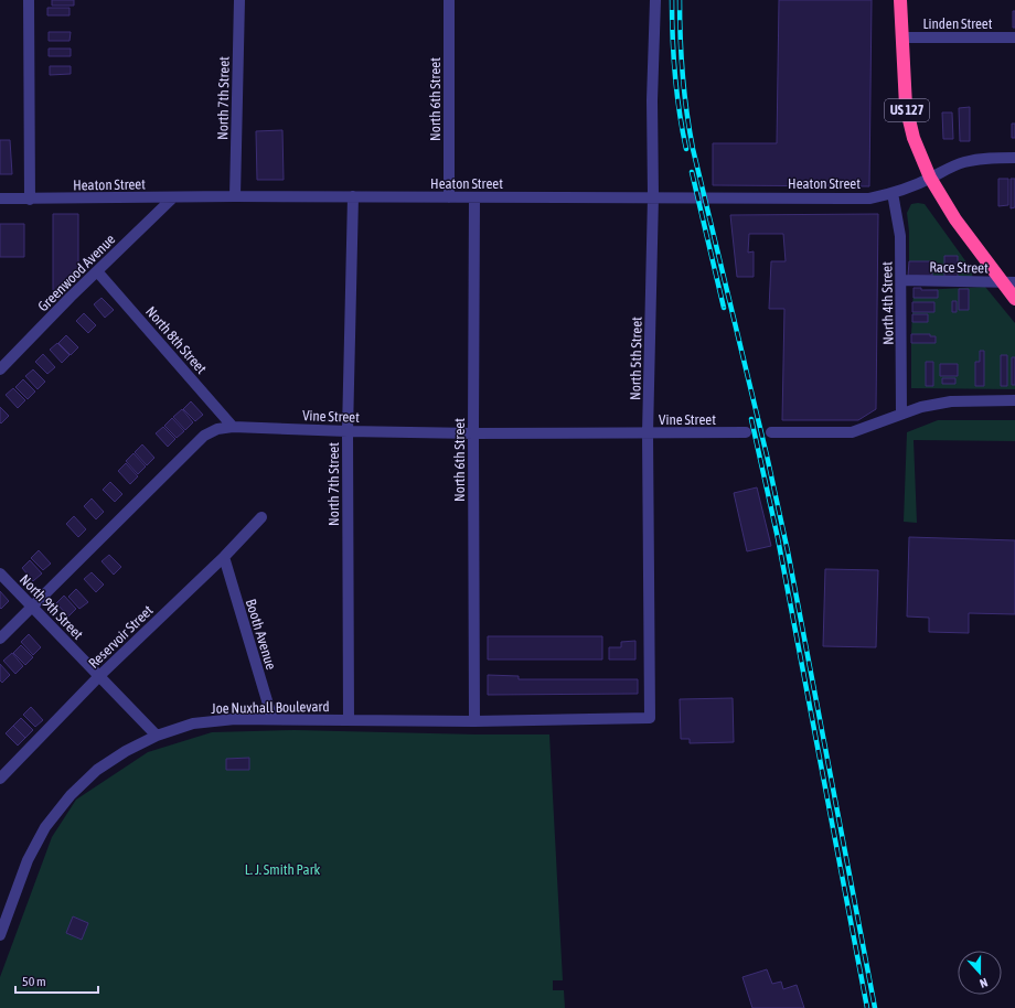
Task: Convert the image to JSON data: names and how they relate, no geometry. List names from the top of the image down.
{
  "streets": {
    "highway": ["US 127"],
    "street": [
      "Linden Street",
      "North 7th Street",
      "North 6th Street",
      "Heaton Street",
      "Race Street",
      "Greenwood Avenue",
      "North 4th Street",
      "North 8th Street",
      "North 5th Street",
      "Vine Street",
      "North 9th Street",
      "Booth Avenue",
      "Reservoir Street",
      "Joe Nuxhall Boulevard"
    ]
  },
  "crossings": [
    ["Linden Street", "US 127"],
    ["North 7th Street", "Heaton Street"],
    ["North 7th Street", "Vine Street"],
    ["North 7th Street", "Joe Nuxhall Boulevard"],
    ["North 6th Street", "Heaton Street"],
    ["North 6th Street", "Vine Street"],
    ["North 6th Street", "Joe Nuxhall Boulevard"],
    ["US 127", "Heaton Street"],
    ["US 127", "Race Street"],
    ["Heaton Street", "Greenwood Avenue"],
    ["Heaton Street", "North 4th Street"],
    ["Heaton Street", "North 5th Street"],
    ["Race Street", "North 4th Street"],
    ["Greenwood Avenue", "North 8th Street"],
    ["North 8th Street", "Vine Street"],
    ["North 5th Street", "Vine Street"],
    ["North 5th Street", "Joe Nuxhall Boulevard"],
    ["Vine Street", "North 9th Street"],
    ["North 9th Street", "Reservoir Street"],
    ["North 9th Street", "Joe Nuxhall Boulevard"],
    ["Booth Avenue", "Reservoir Street"],
    ["Booth Avenue", "Joe Nuxhall Boulevard"]
  ],
  "parks": ["L. J. Smith Park"],
  "scale_bar": "50 m",
  "north": "bottom"
}
